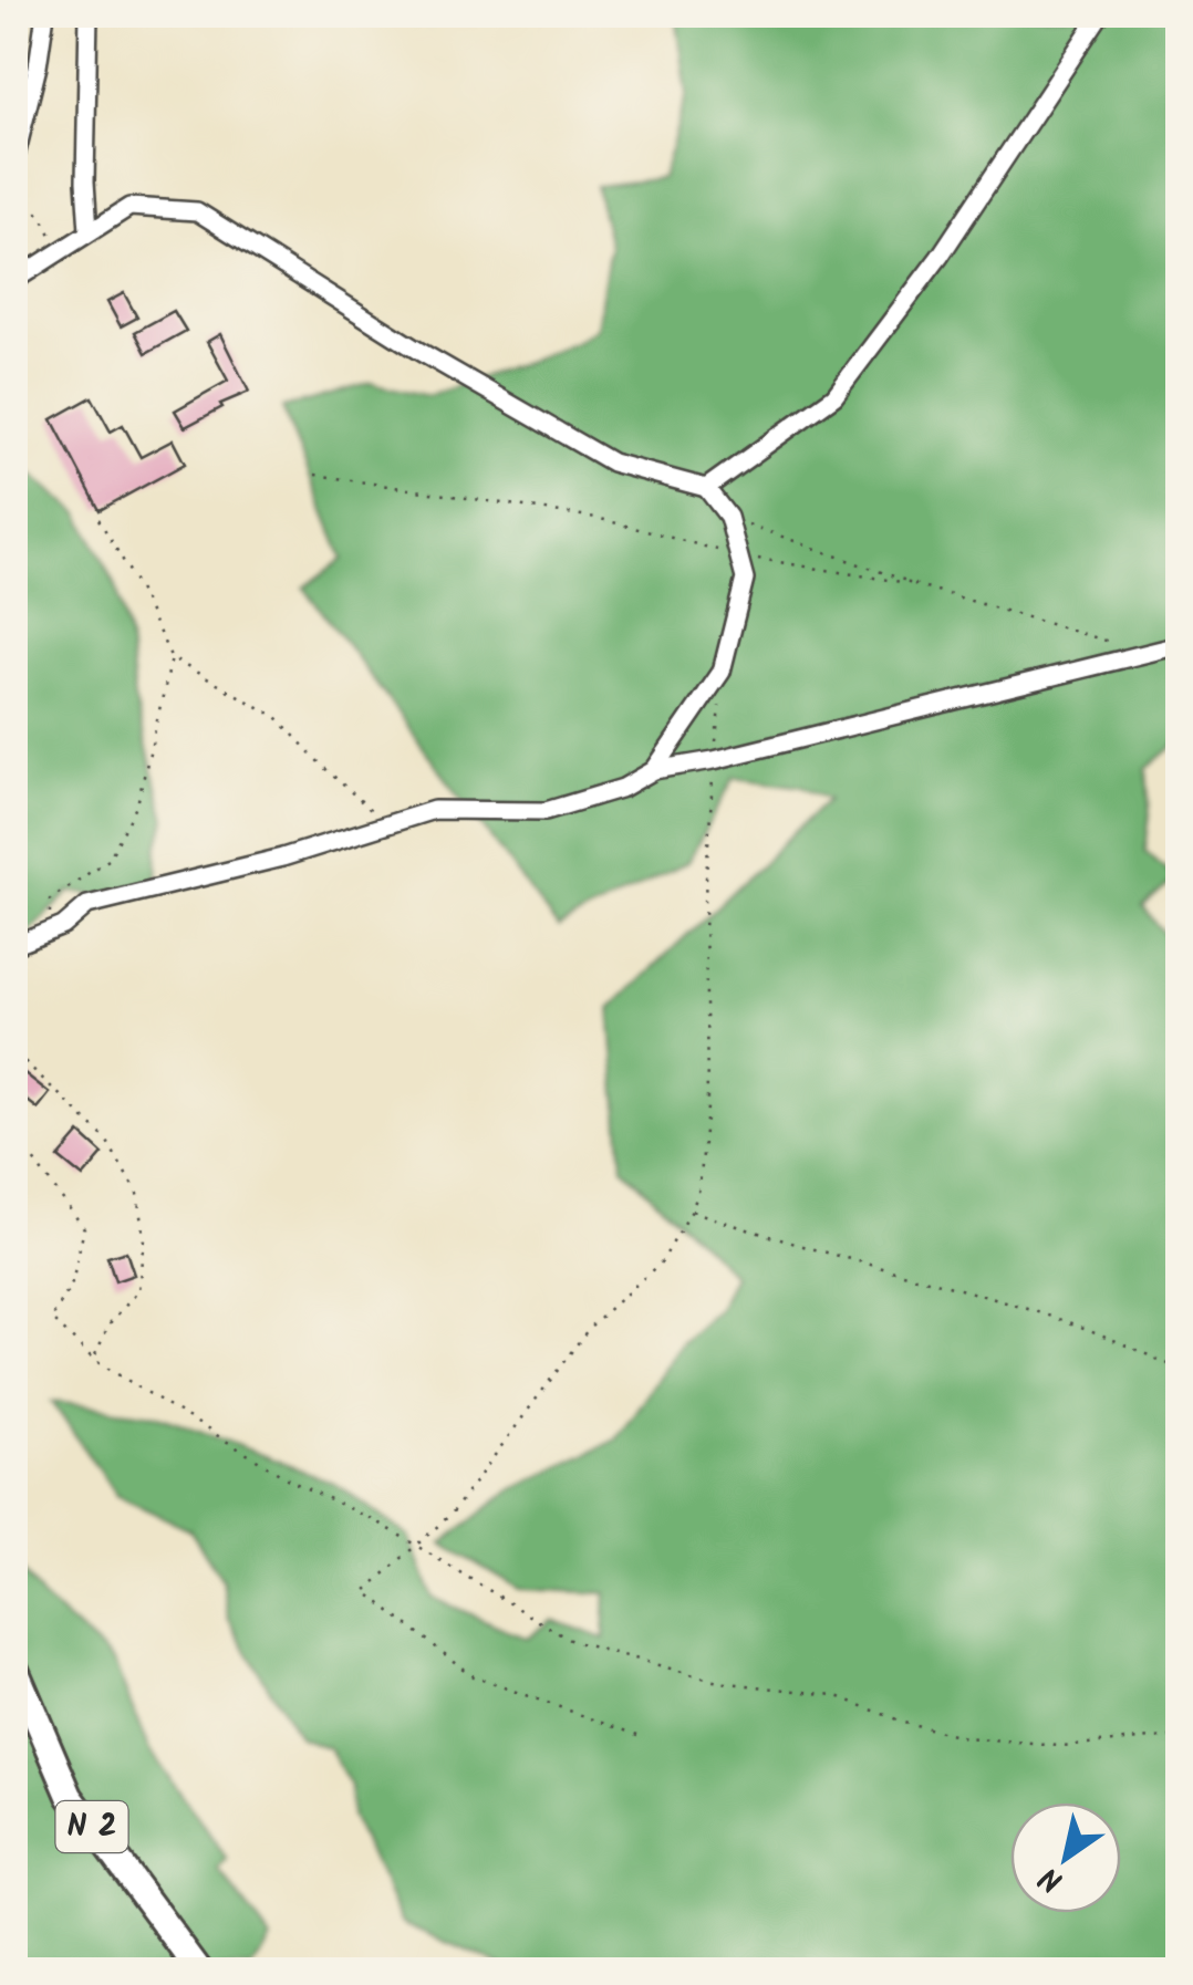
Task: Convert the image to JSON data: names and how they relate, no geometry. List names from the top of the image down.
{
  "streets": {
    "main road": ["N 2"]
  },
  "north": "bottom left"
}
